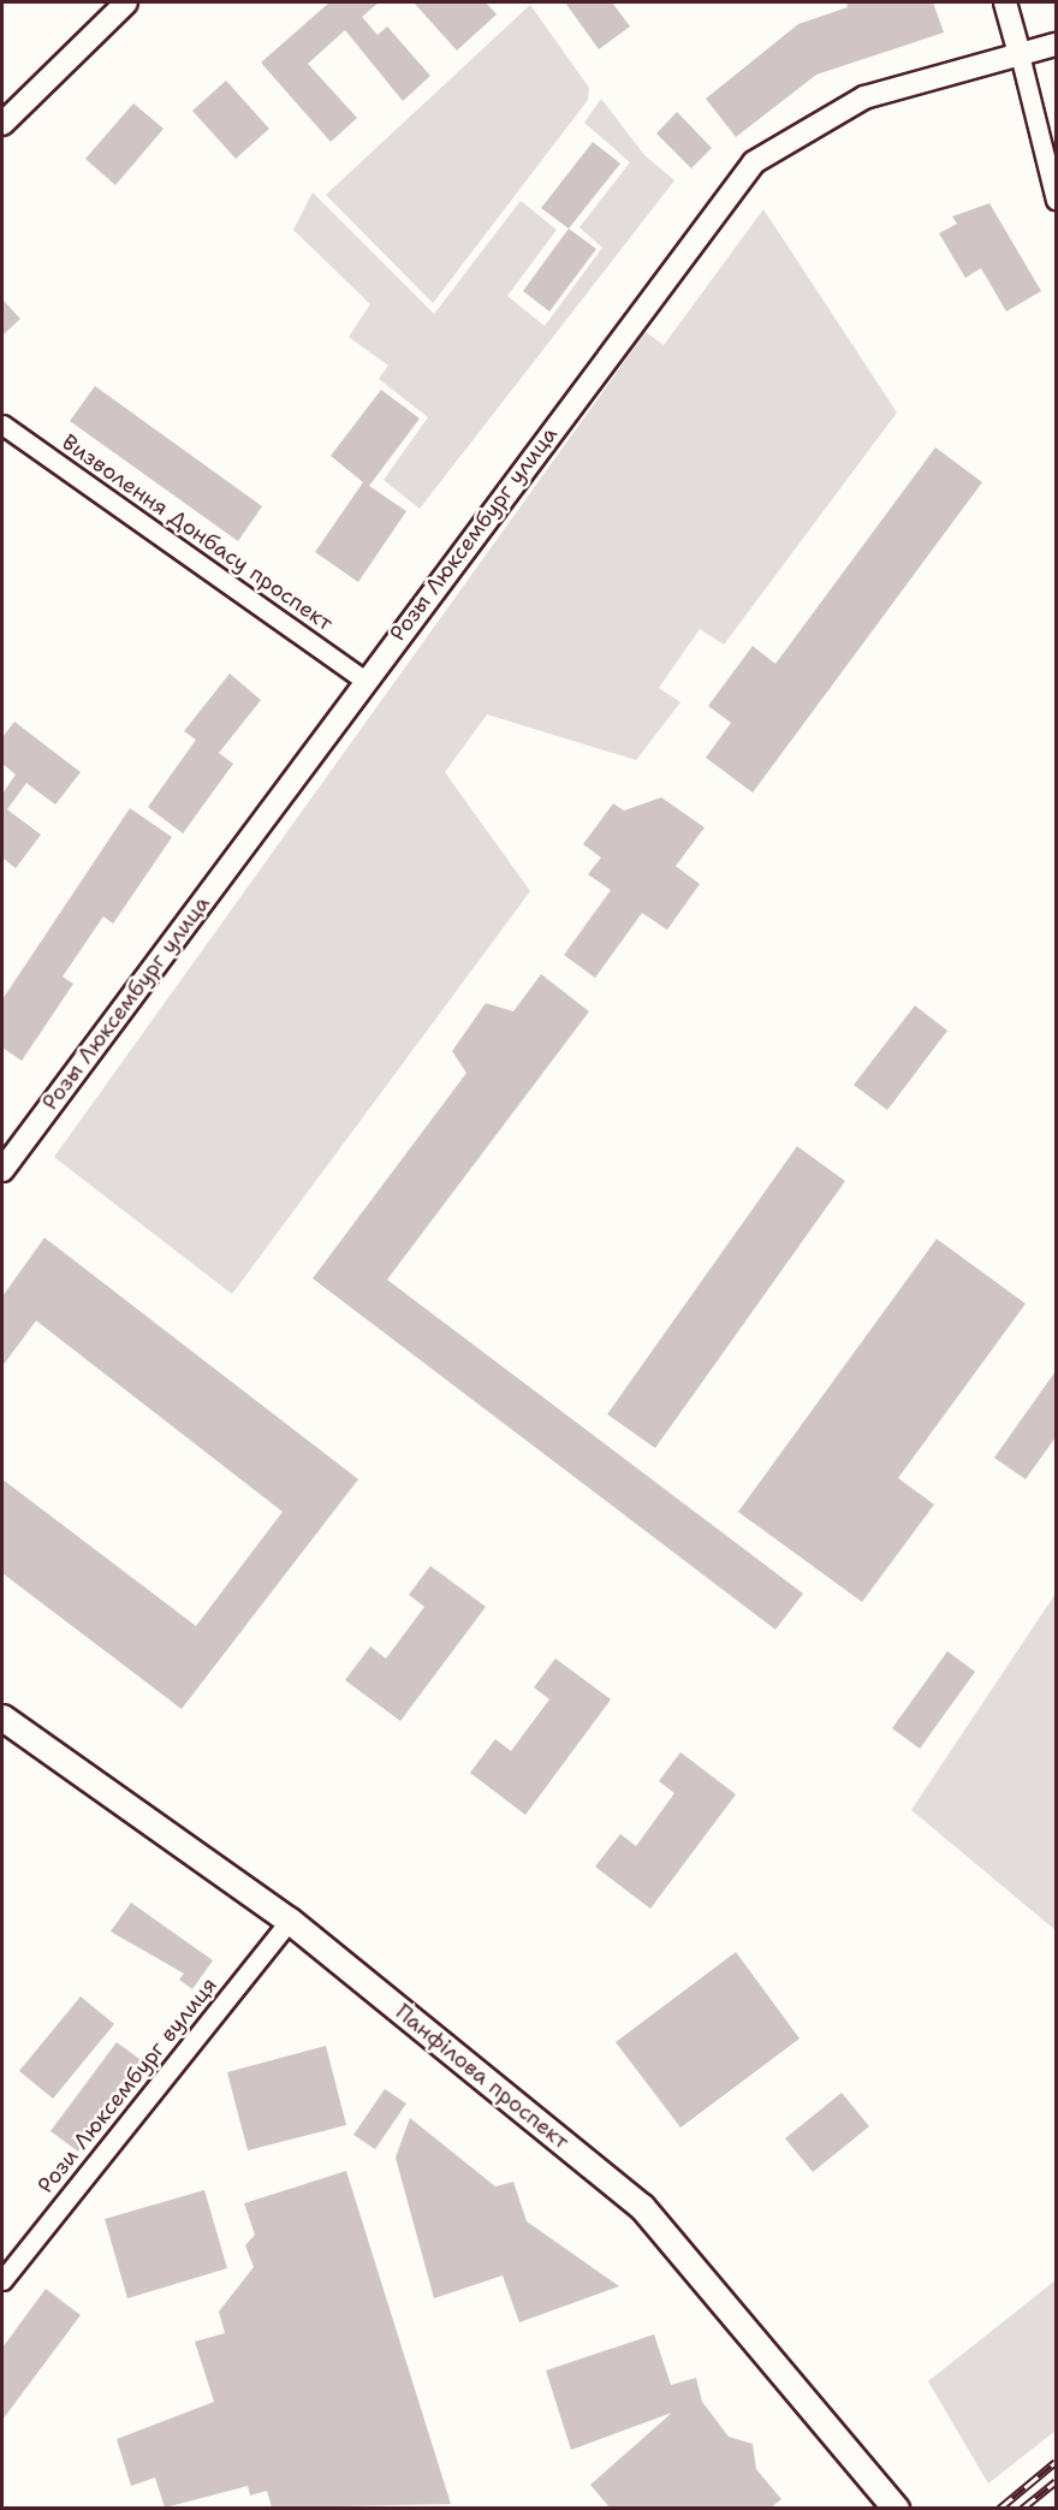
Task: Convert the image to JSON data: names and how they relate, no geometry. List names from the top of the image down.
{
  "streets": {
    "main road": ["Панфілова проспект"],
    "street": ["Визволення Донбасу проспект", "Розы Люксембург улица", "Рози Люксембург вулиця"]
  },
  "crossings": [
    ["Визволення Донбасу проспект", "Розы Люксембург улица"],
    ["Панфілова проспект", "Рози Люксембург вулиця"]
  ]
}
